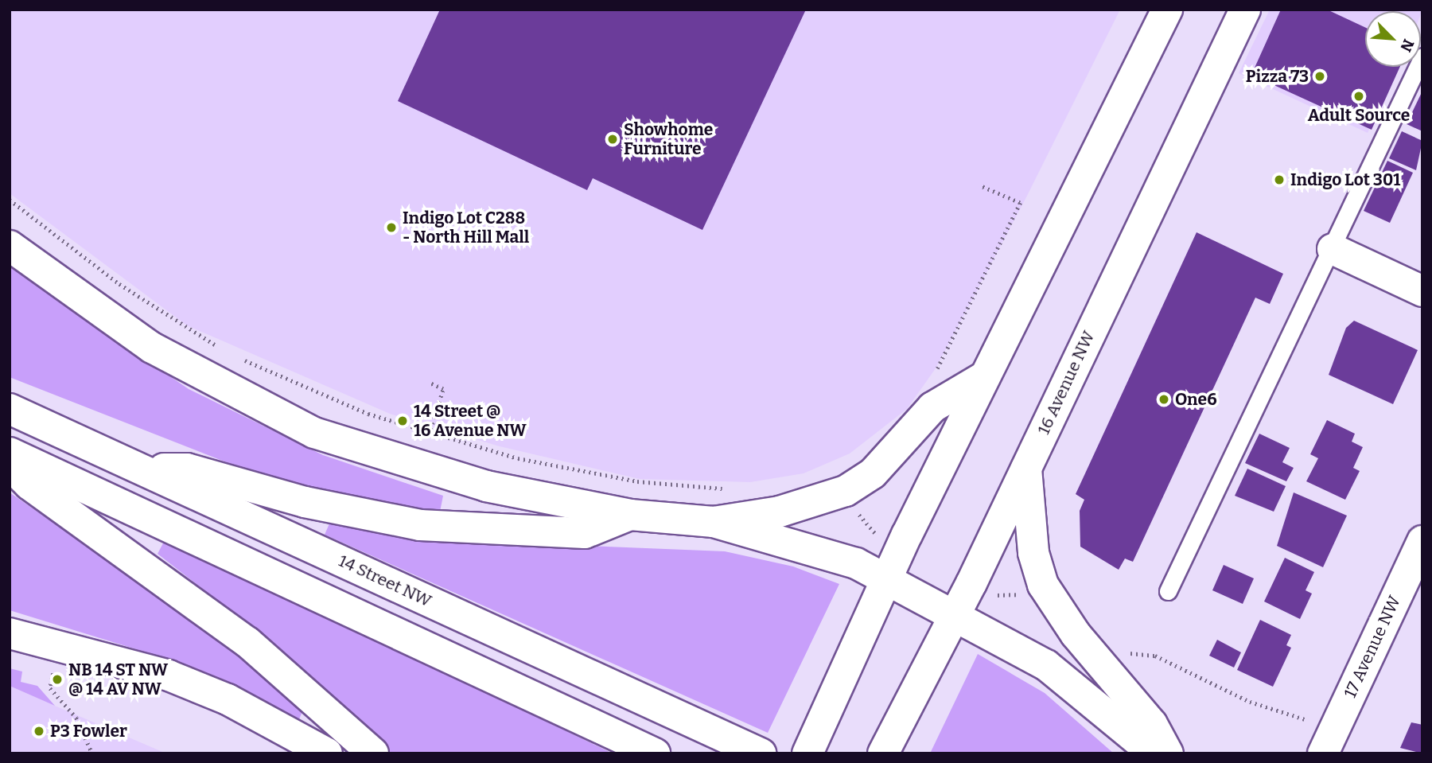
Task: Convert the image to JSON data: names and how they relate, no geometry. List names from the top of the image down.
{
  "streets": {
    "main road": ["16 Avenue NW", "14 Street NW", "17 Avenue NW"]
  },
  "places": [
    "Pizza 73",
    "Adult Source",
    "Showhome Furniture",
    "Indigo Lot 301",
    "Indigo Lot C288 - North Hill Mall",
    "One6",
    "14 Street @ 16 Avenue NW",
    "NB 14 ST NW @ 14 AV NW",
    "P3 Fowler"
  ],
  "north": "bottom right"
}
